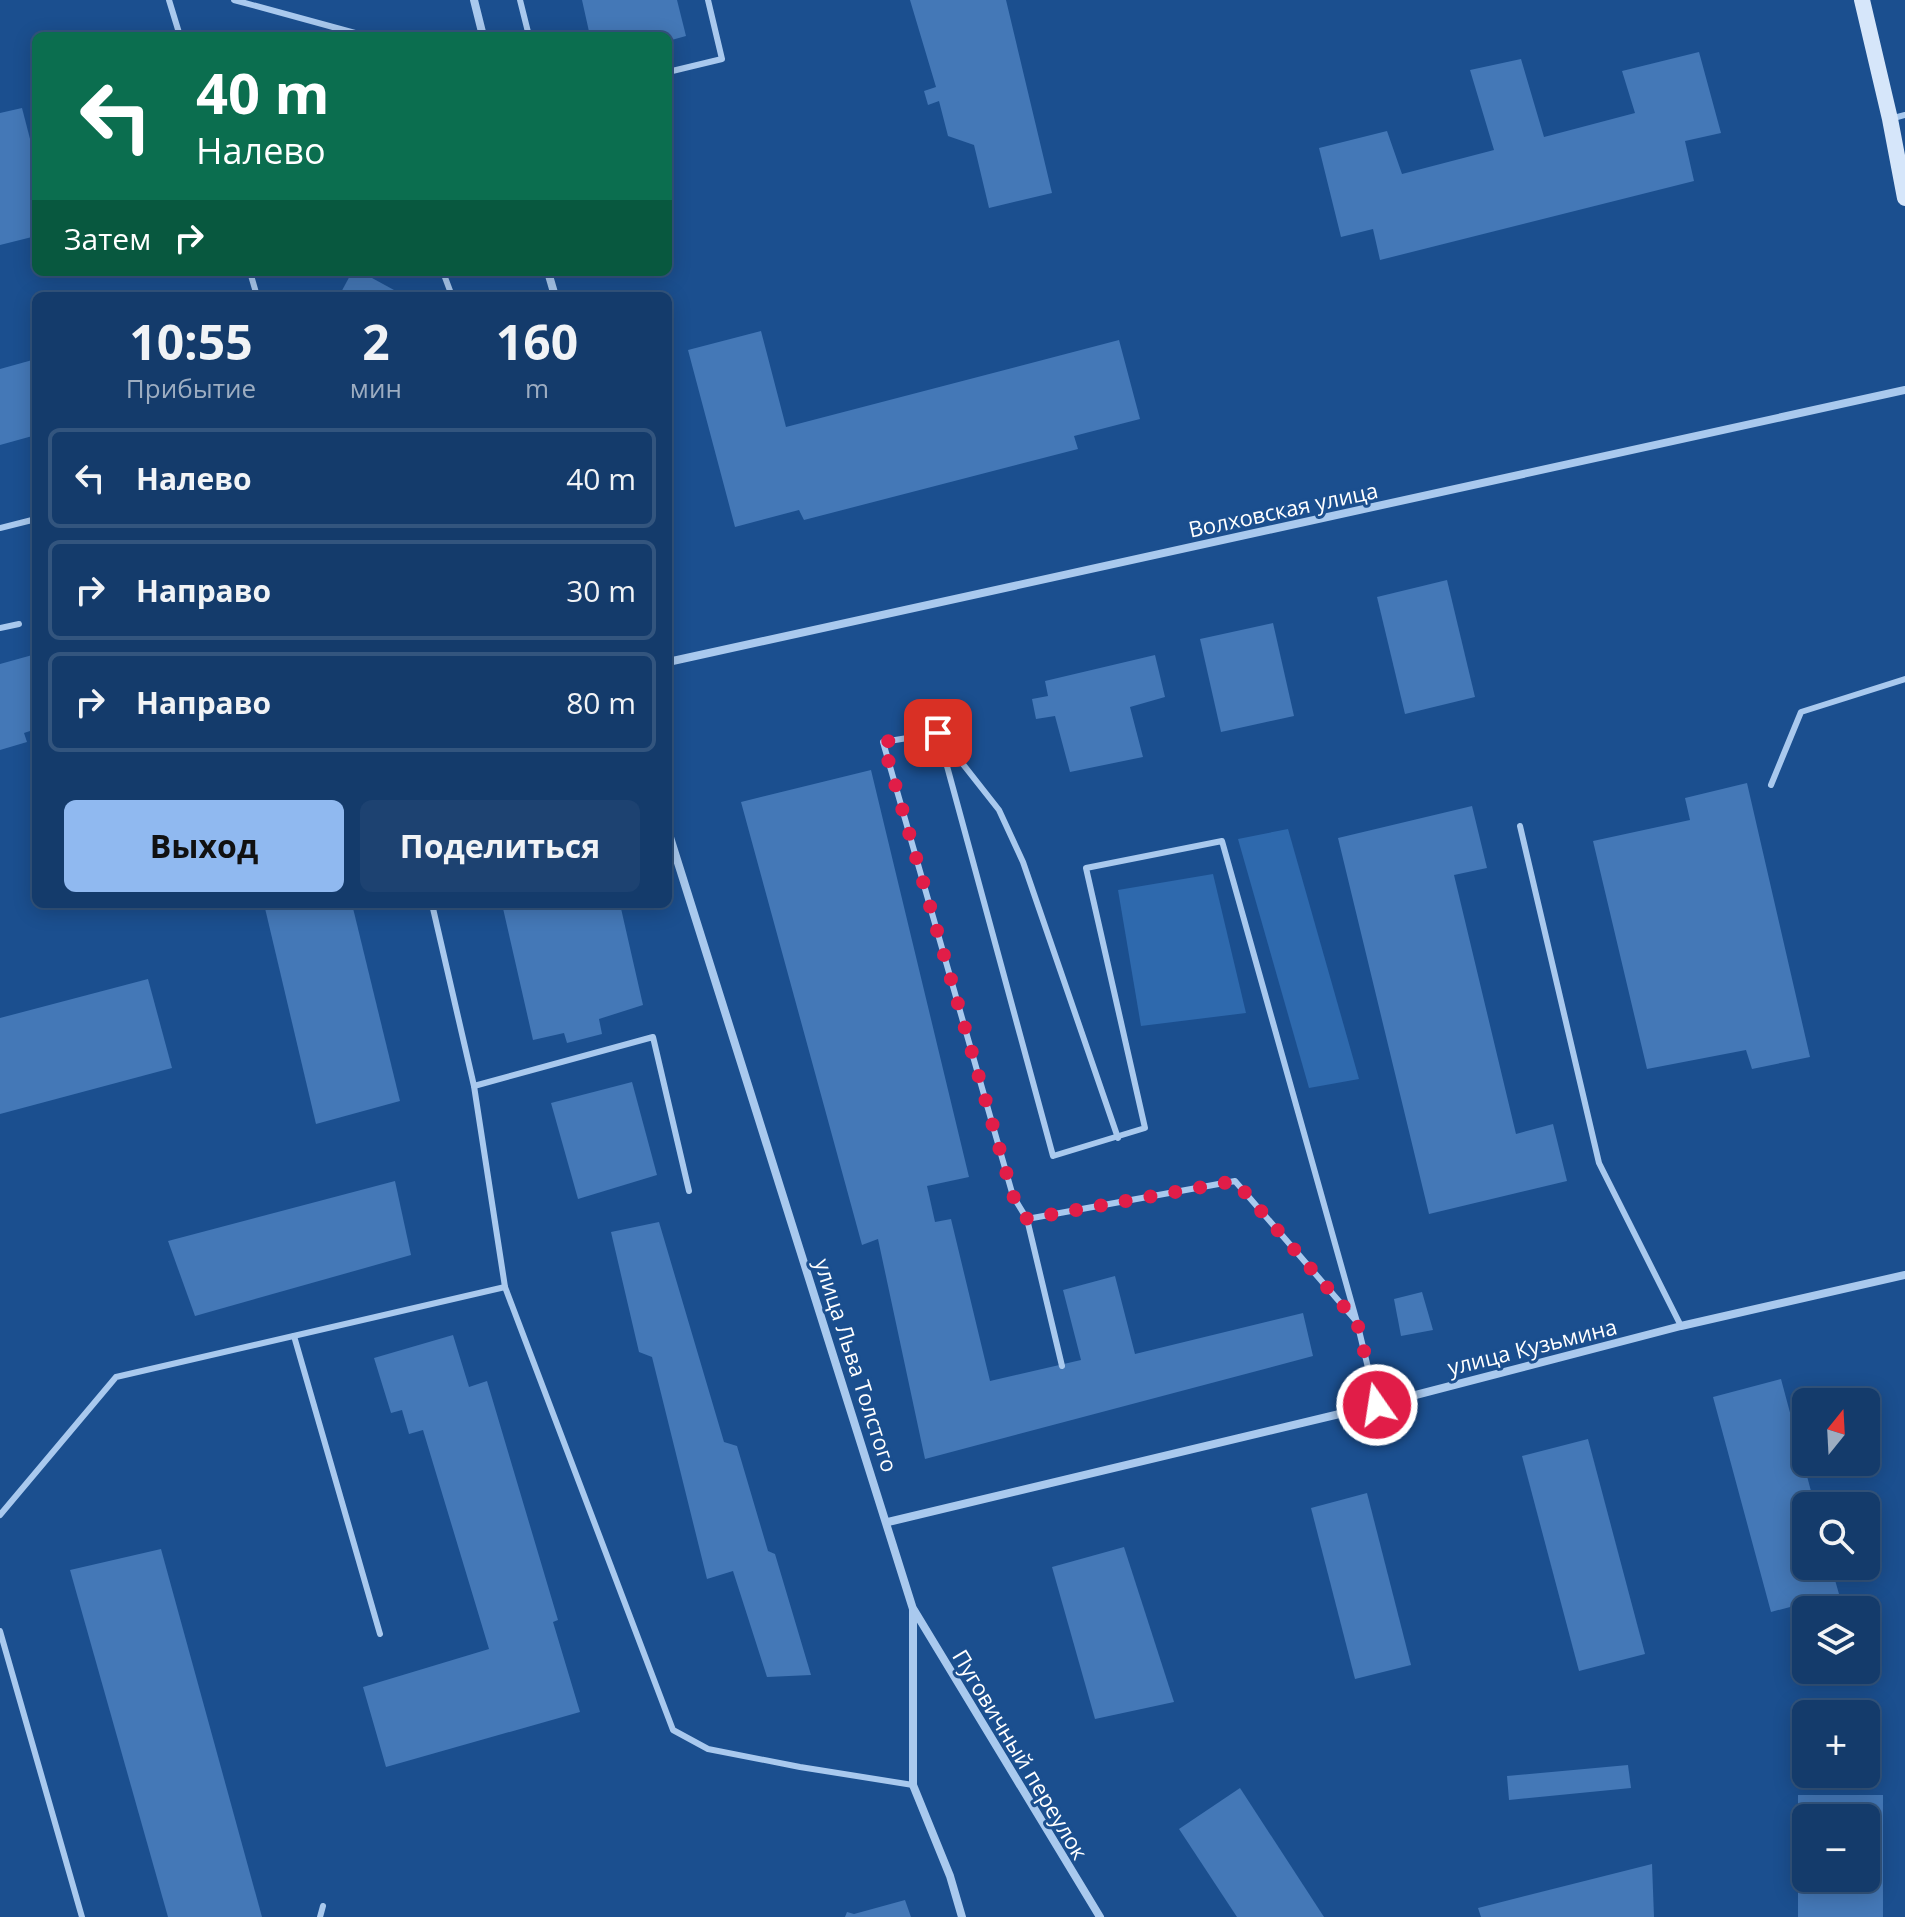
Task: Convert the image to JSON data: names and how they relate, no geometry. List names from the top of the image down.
{
  "streets": {
    "street": [
      "Волховская улица",
      "улица Кузьмина",
      "улица Льва Толстого",
      "Пуговичный переулок"
    ]
  },
  "crossings": [
    ["улица Кузьмина", "улица Льва Толстого"],
    ["улица Льва Толстого", "Пуговичный переулок"]
  ],
  "north": "top",
  "page": {
    "turn": ["40 m", "Налево"],
    "then": "Затем",
    "eta": [
      "10:55",
      "Прибытие",
      "2",
      "мин",
      "160",
      "m"
    ],
    "list": [
      {
        "name": "Налево",
        "value": "40 m"
      },
      {
        "name": "Направо",
        "value": "30 m"
      },
      {
        "name": "Направо",
        "value": "80 m"
      }
    ],
    "buttons": ["Выход", "Поделиться"],
    "map_buttons": ["+", "−"]
  }
}
